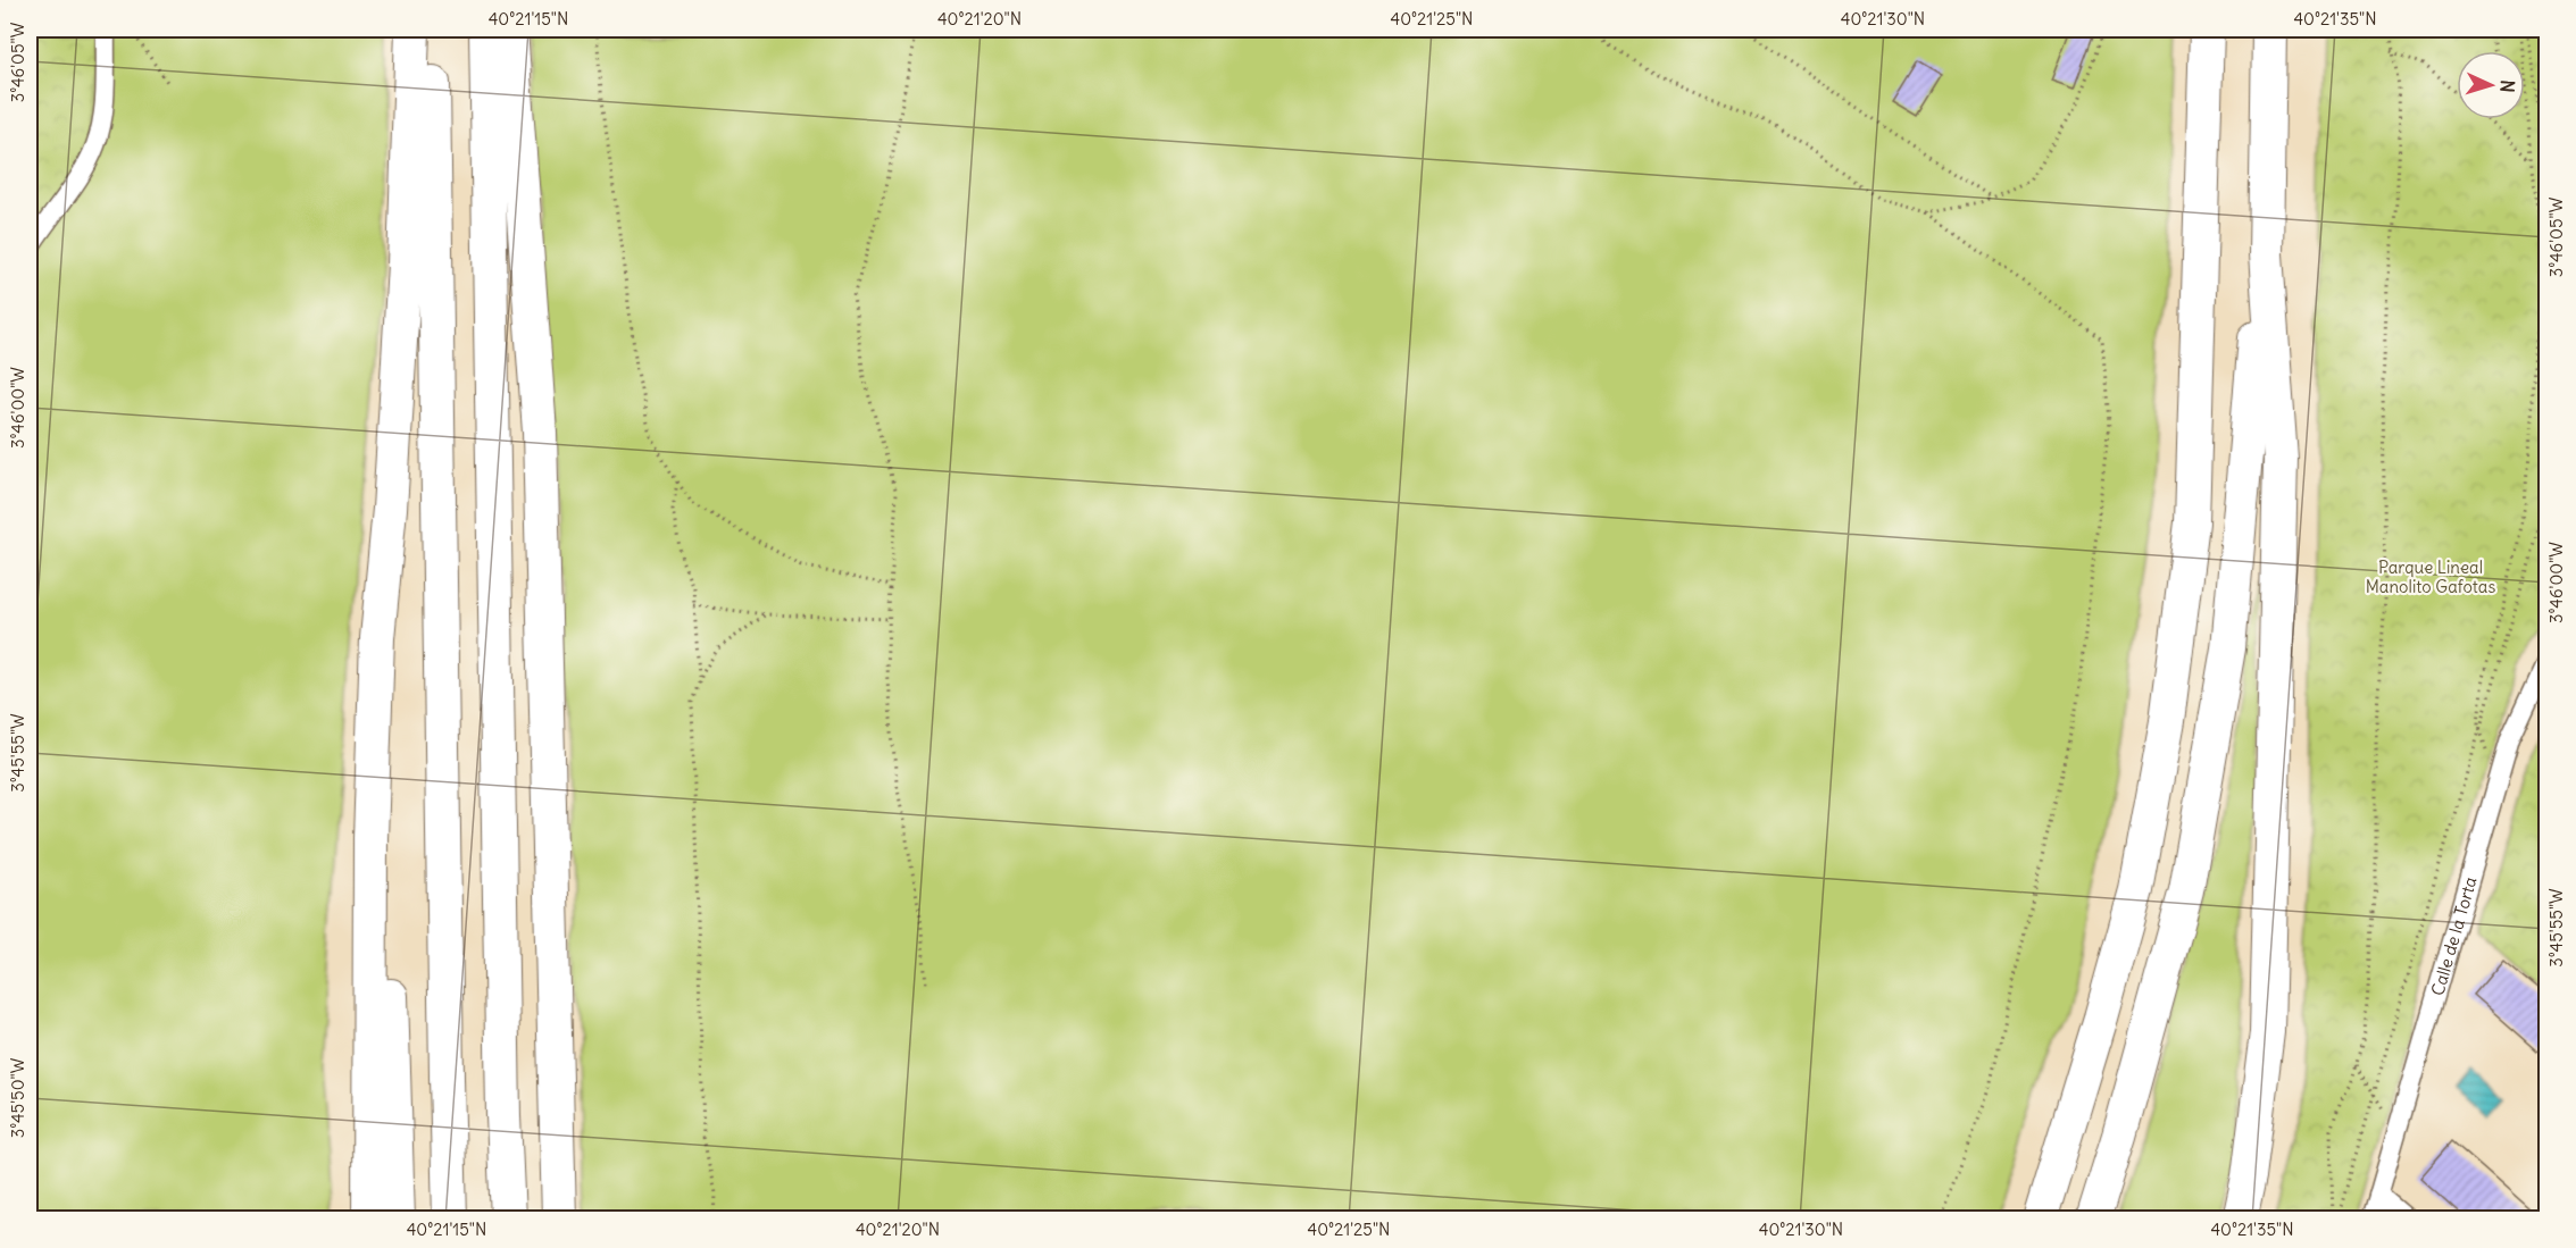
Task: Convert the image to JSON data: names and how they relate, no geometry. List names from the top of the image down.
{
  "streets": {
    "street": ["Calle de la Torta"]
  },
  "parks": ["Parque Lineal Manolito Gafotas"],
  "north": "right",
  "coordinates": [
    "40°21'15\"N",
    "40°21'20\"N",
    "40°21'25\"N",
    "40°21'30\"N",
    "40°21'35\"N",
    "3°46'05\"W",
    "3°46'00\"W",
    "3°45'55\"W",
    "3°45'50\"W"
  ]
}
